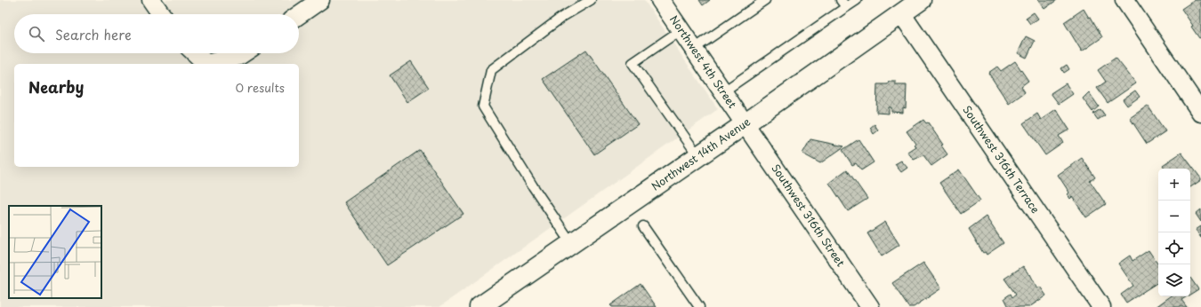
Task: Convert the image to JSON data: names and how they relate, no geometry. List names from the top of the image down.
{
  "streets": {
    "street": [
      "Northwest 4th Street",
      "Northwest 14th Avenue",
      "Southwest 316th Terrace",
      "Southwest 316th Street"
    ]
  },
  "crossings": [
    ["Northwest 4th Street", "Northwest 14th Avenue"],
    ["Northwest 4th Street", "Southwest 316th Street"],
    ["Northwest 14th Avenue", "Southwest 316th Terrace"],
    ["Northwest 14th Avenue", "Southwest 316th Street"]
  ],
  "page": {
    "search": "Search here",
    "heading": ["Nearby", "0 results"],
    "map_buttons": ["+", "−"]
  }
}
